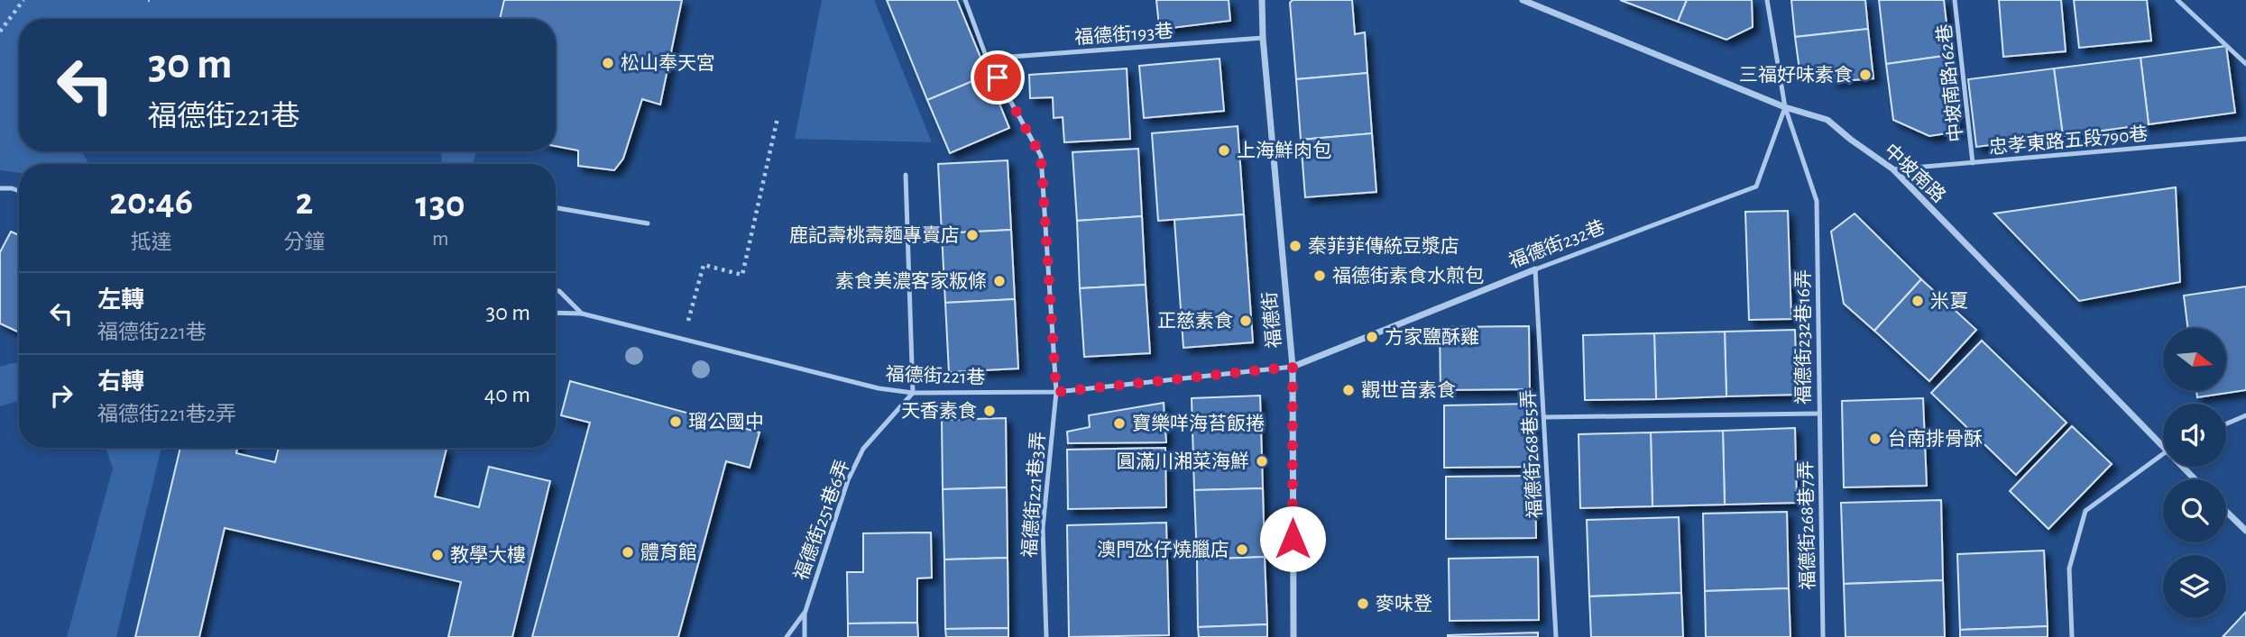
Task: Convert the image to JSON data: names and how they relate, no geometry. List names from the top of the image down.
{
  "streets": {
    "street": ["中坡南路", "福德街232巷", "福德街"],
    "lane": [
      "福德街193巷",
      "中坡南路162巷",
      "忠孝東路五段790巷",
      "福德街232巷16弄",
      "福德街221巷",
      "福德街268巷5弄",
      "福德街221巷3弄",
      "福德街251巷6弄",
      "福德街268巷7弄"
    ]
  },
  "crossings": [
    ["福德街193巷", "福德街"],
    ["福德街193巷", "福德街221巷3弄"],
    ["中坡南路162巷", "忠孝東路五段790巷"],
    ["忠孝東路五段790巷", "中坡南路"],
    ["中坡南路", "福德街232巷"],
    ["中坡南路", "福德街232巷16弄"],
    ["福德街232巷", "福德街"],
    ["福德街232巷", "福德街232巷16弄"],
    ["福德街232巷", "福德街221巷"],
    ["福德街232巷", "福德街268巷5弄"],
    ["福德街", "福德街221巷"],
    ["福德街232巷16弄", "福德街268巷5弄"],
    ["福德街232巷16弄", "福德街268巷7弄"],
    ["福德街221巷", "福德街221巷3弄"],
    ["福德街221巷", "福德街251巷6弄"]
  ],
  "places": [
    "松山奉天宮",
    "三福好味素食",
    "上海鮮肉包",
    "鹿記壽桃壽麵專賣店",
    "秦菲菲傳統豆漿店",
    "福德街素食水煎包",
    "素食美濃客家粄條",
    "米夏",
    "正慈素食",
    "方家鹽酥雞",
    "觀世音素食",
    "天香素食",
    "瑠公國中",
    "寶樂咩海苔飯捲",
    "台南排骨酥",
    "圓滿川湘菜海鮮",
    "澳門氹仔燒臘店",
    "體育館",
    "教學大樓",
    "麥味登"
  ],
  "north": "right",
  "page": {
    "turn": ["30 m", "福德街221巷"],
    "eta": [
      "20:46",
      "抵達",
      "2",
      "分鐘",
      "130",
      "m"
    ],
    "list": [
      {
        "name": "左轉",
        "note": "福德街221巷",
        "value": "30 m"
      },
      {
        "name": "右轉",
        "note": "福德街221巷2弄",
        "value": "40 m"
      }
    ]
  }
}
